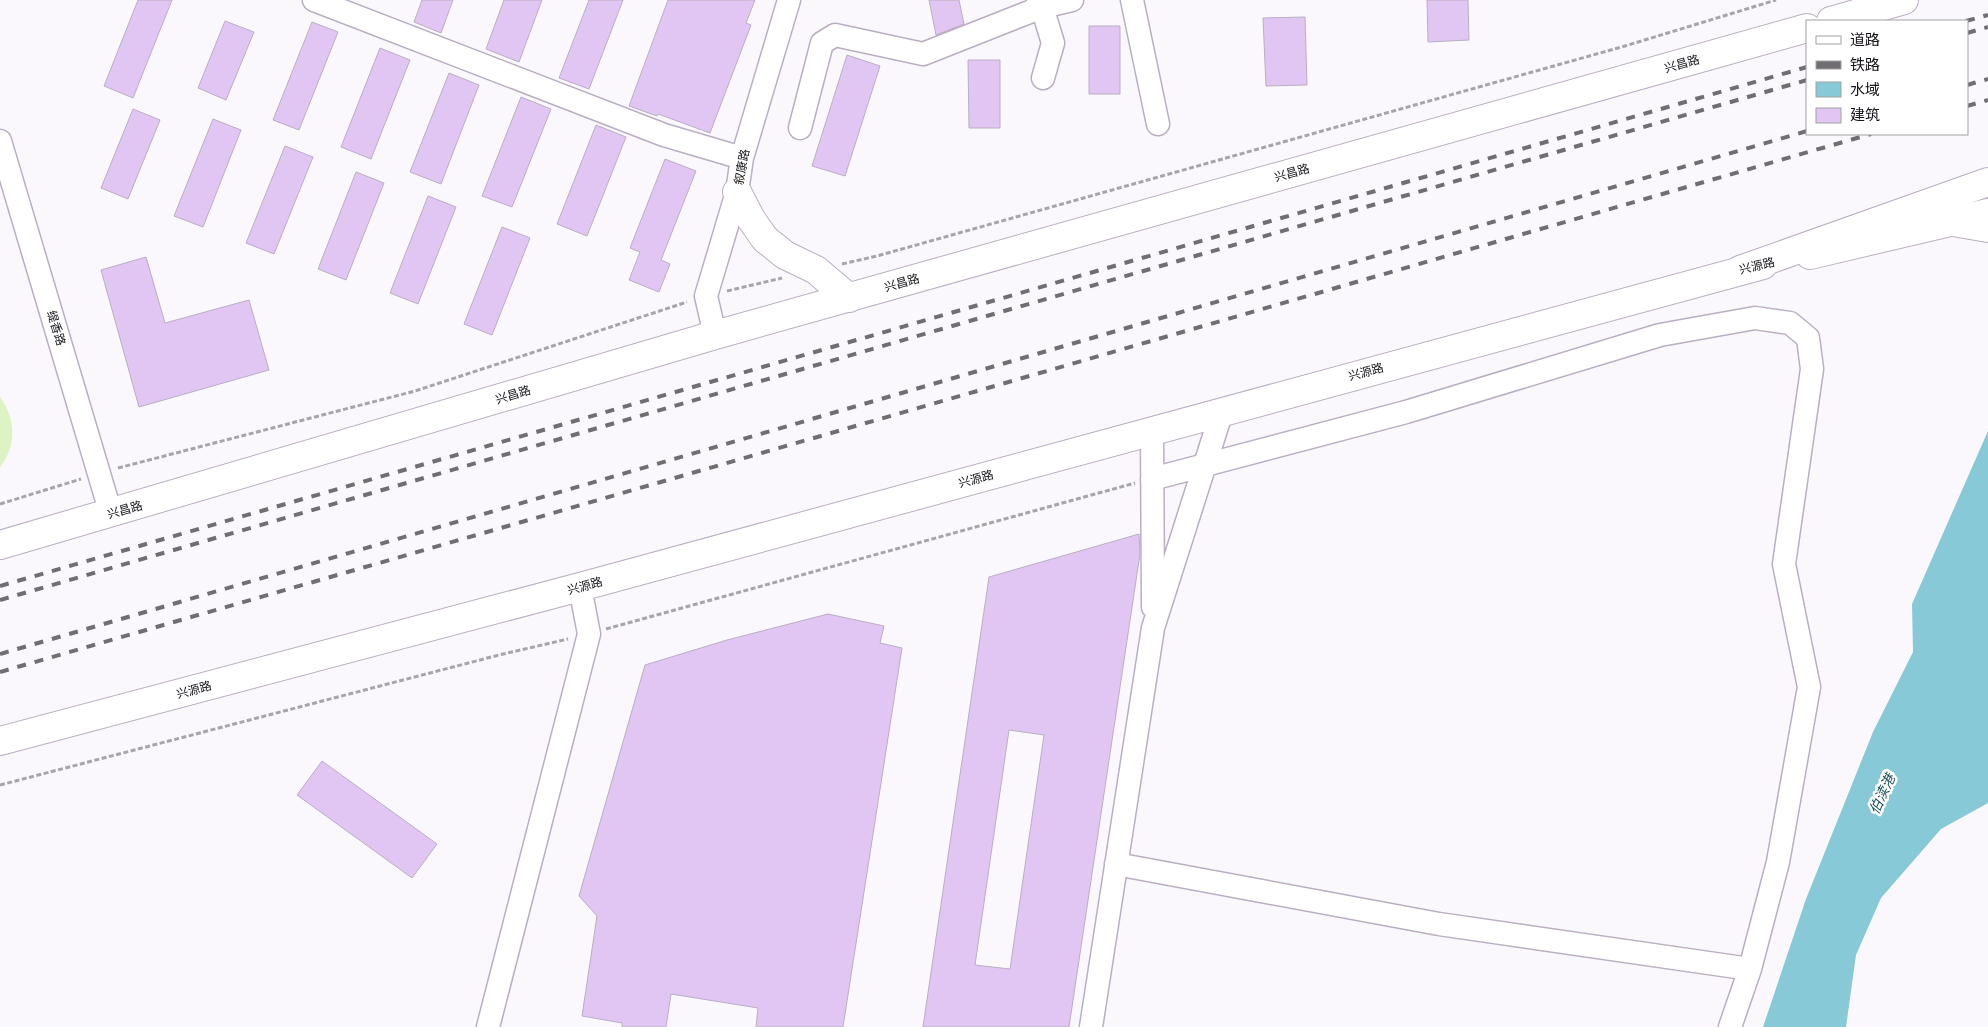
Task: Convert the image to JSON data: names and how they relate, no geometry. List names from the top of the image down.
{
  "streets": {
    "main road": ["兴昌路", "兴源路"],
    "street": ["叙康路", "缇香路"]
  },
  "crossings": [
    ["兴昌路", "叙康路"],
    ["兴昌路", "缇香路"]
  ],
  "water": ["伯渎港"],
  "legend": [
    "道路",
    "铁路",
    "水域",
    "建筑"
  ]
}
